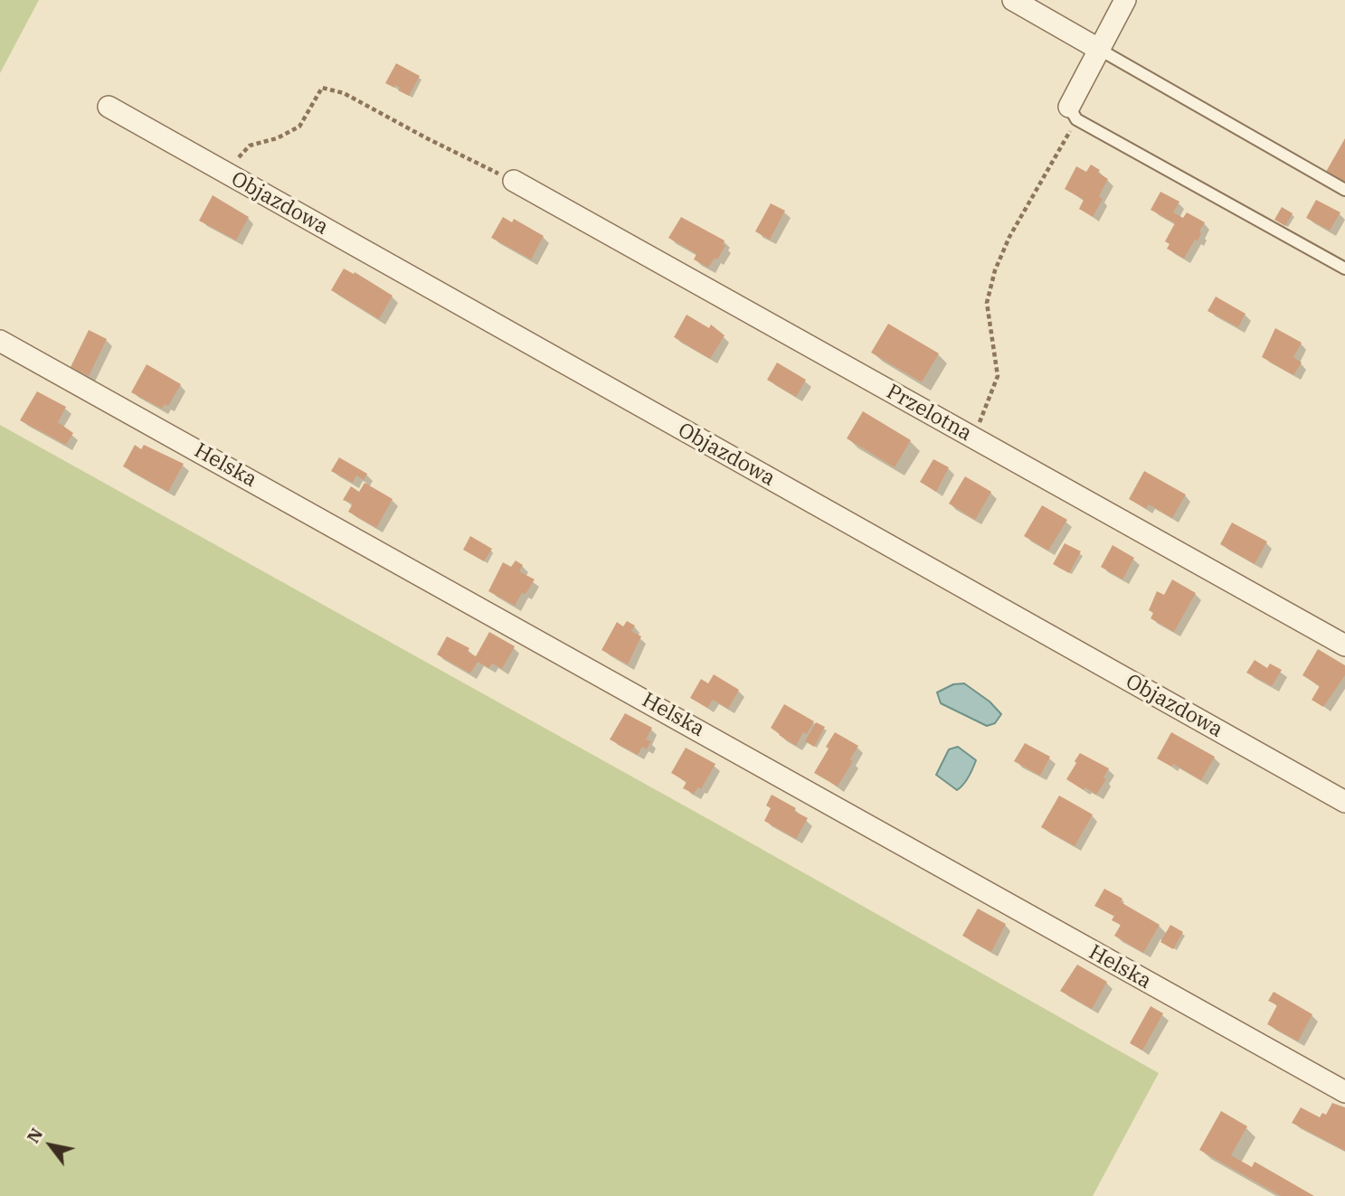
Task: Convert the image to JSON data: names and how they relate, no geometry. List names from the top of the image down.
{
  "streets": {
    "street": ["Objazdowa", "Przelotna", "Helska"]
  },
  "north": "top left"
}
